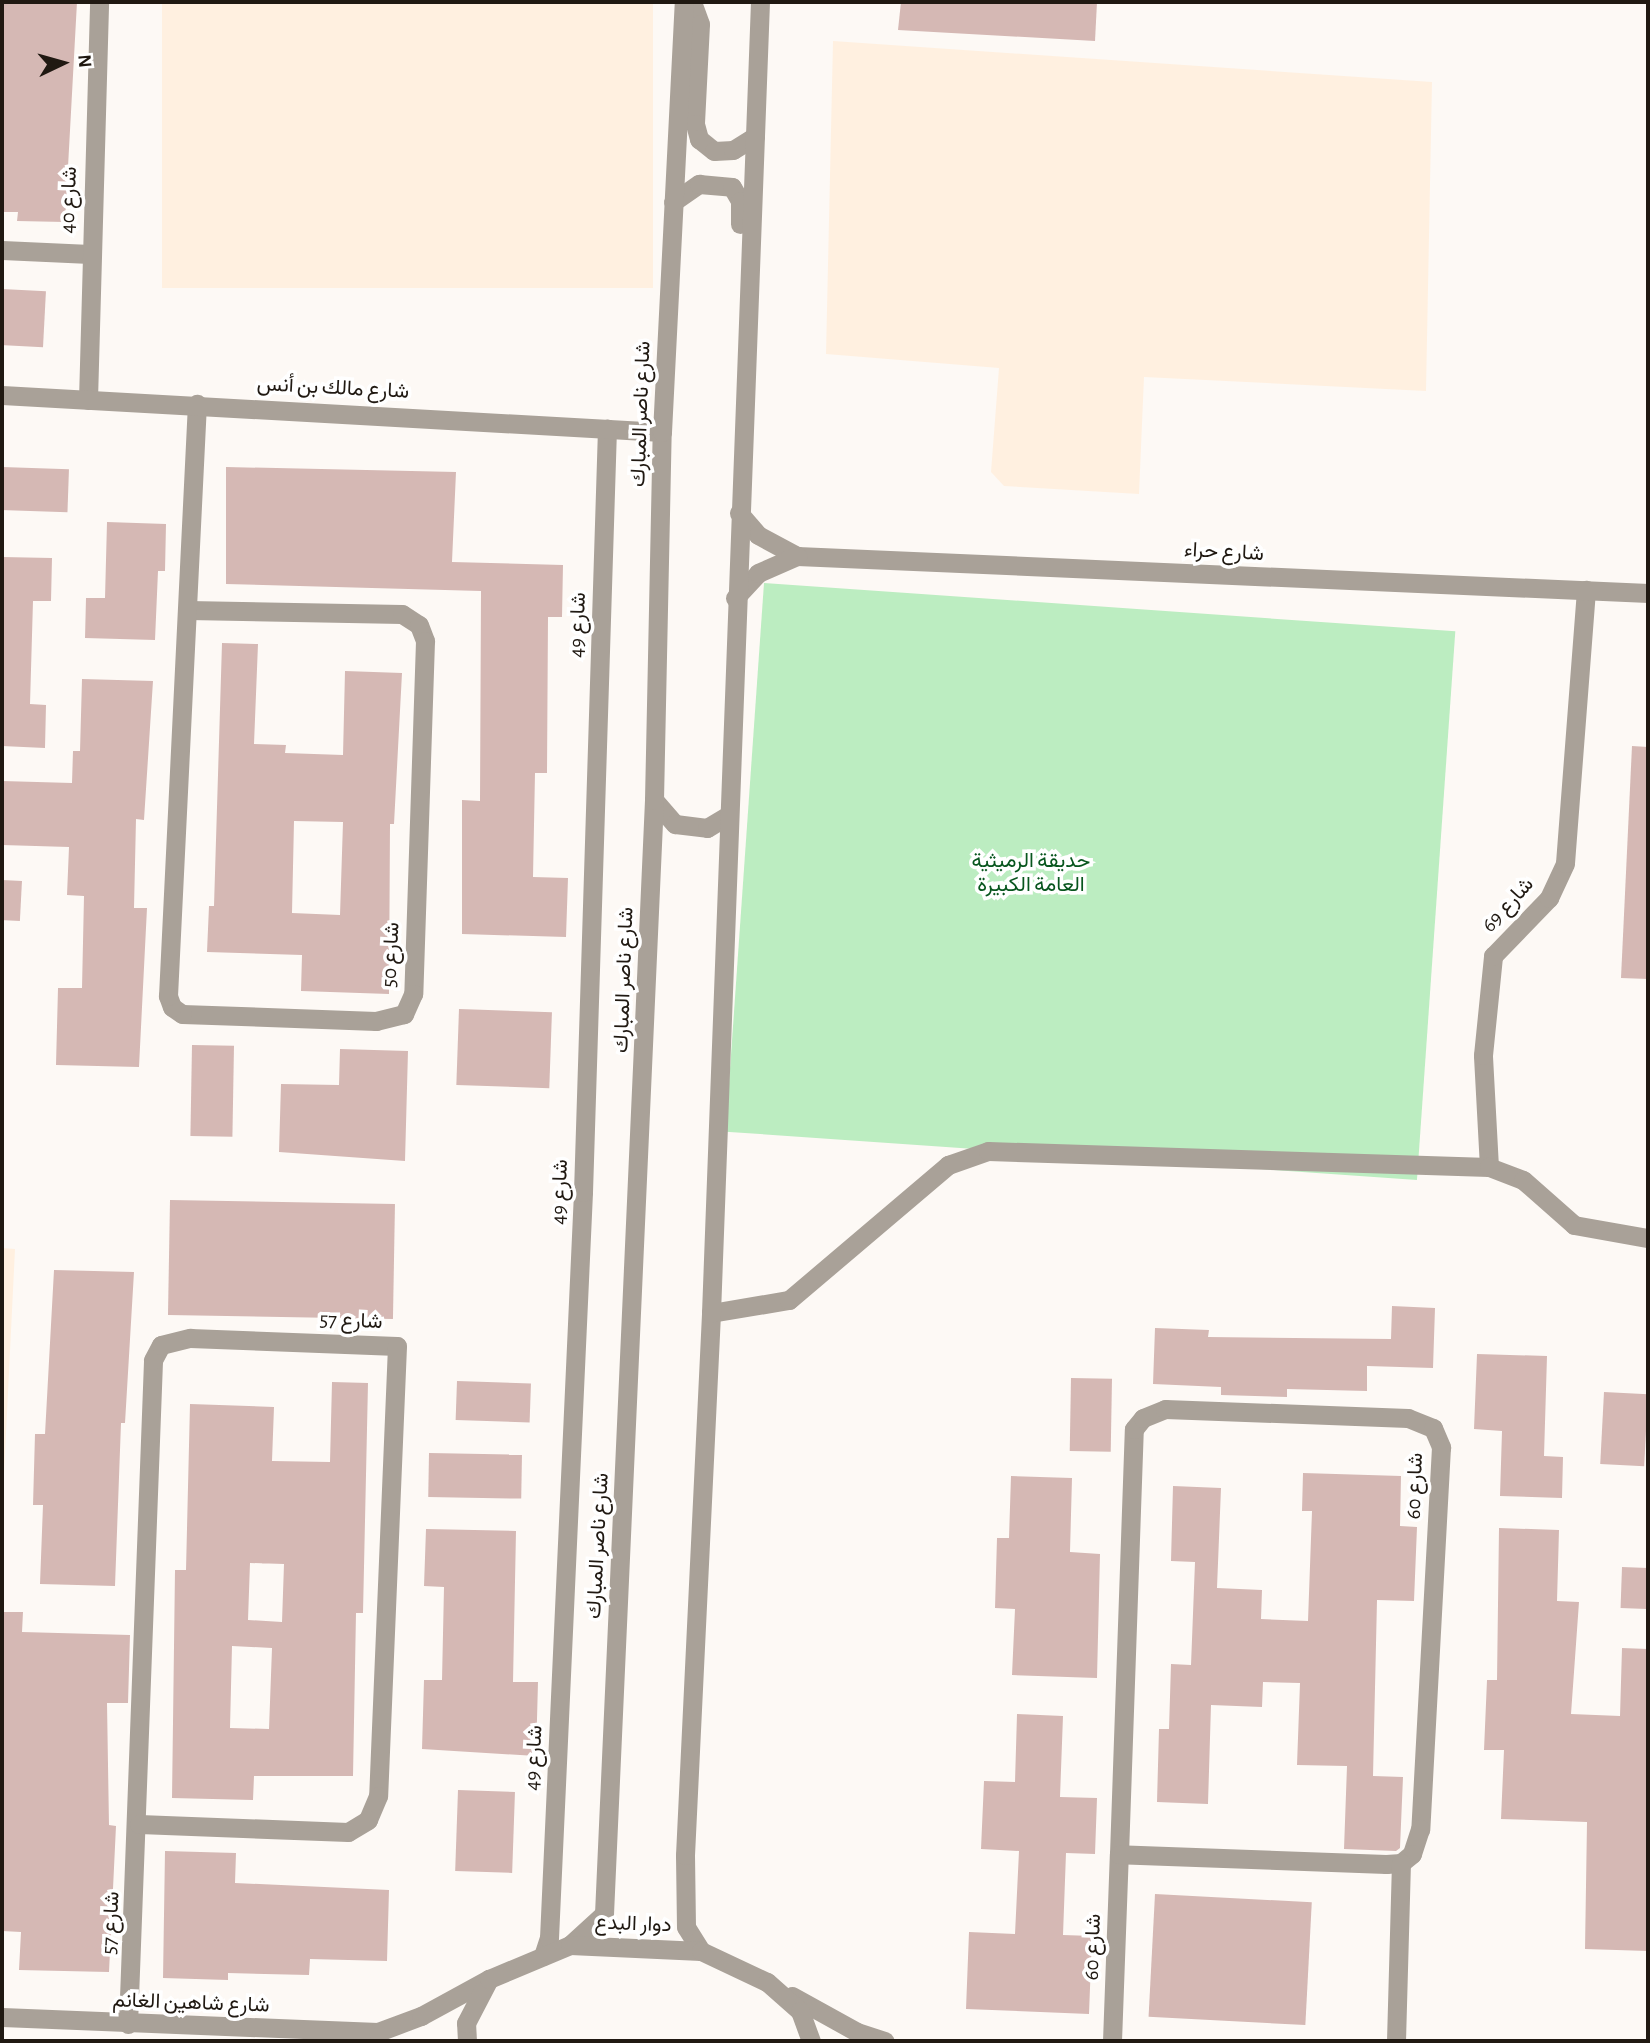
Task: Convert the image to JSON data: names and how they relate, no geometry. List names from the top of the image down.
{
  "streets": {
    "street": [
      "شارع 40",
      "شارع مالك بن أنس",
      "شارع ناصر المبارك",
      "شارع حراء",
      "شارع 49",
      "شارع 69",
      "شارع 50",
      "شارع 57",
      "شارع 60",
      "دوار البدع",
      "شارع شاهين الغانم"
    ]
  },
  "crossings": [
    ["شارع 40", "شارع مالك بن أنس"],
    ["شارع مالك بن أنس", "شارع ناصر المبارك"],
    ["شارع مالك بن أنس", "شارع 49"],
    ["شارع مالك بن أنس", "شارع 50"],
    ["شارع ناصر المبارك", "دوار البدع"],
    ["شارع حراء", "شارع 69"],
    ["شارع 49", "دوار البدع"],
    ["شارع 57", "شارع شاهين الغانم"],
    ["دوار البدع", "شارع شاهين الغانم"]
  ],
  "parks": ["حديقة الرميثية العامة الكبيرة"],
  "north": "right"
}
